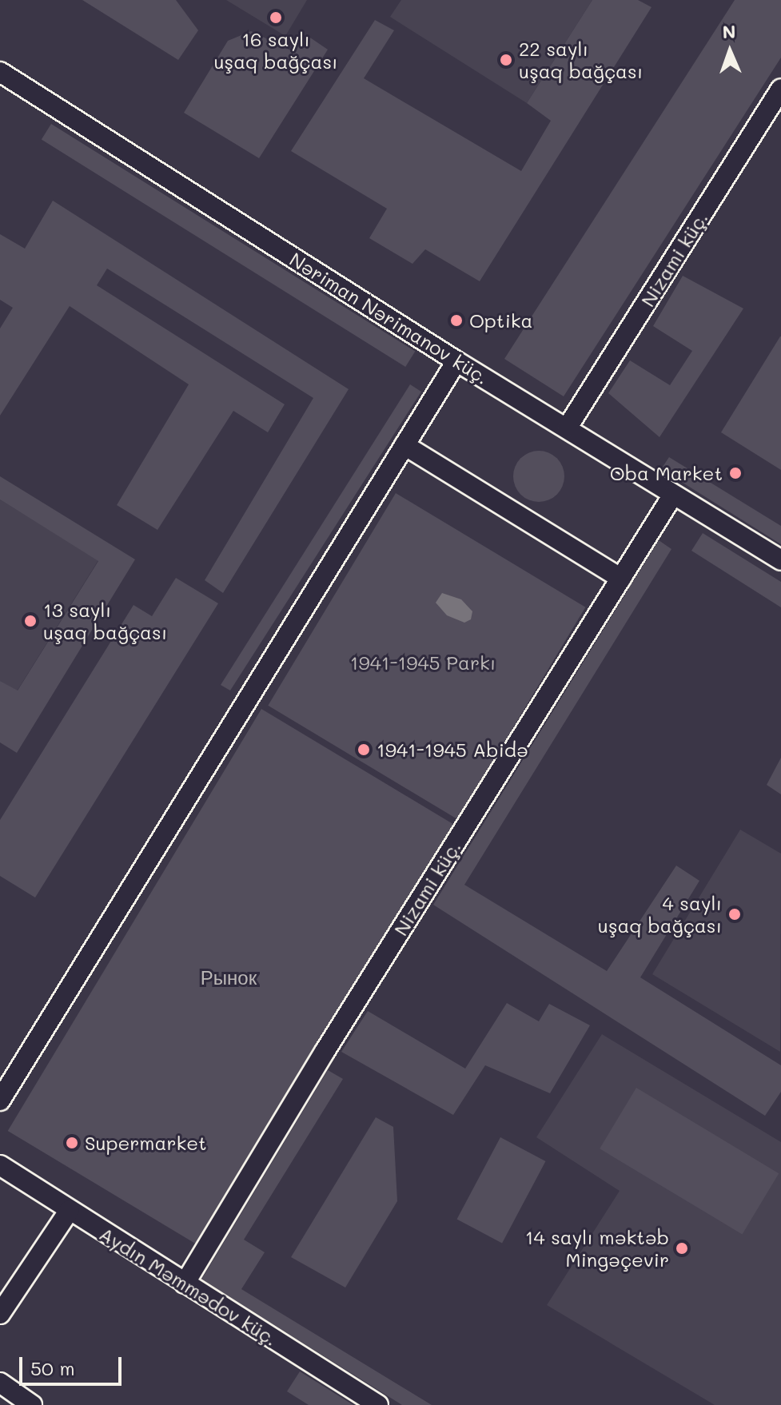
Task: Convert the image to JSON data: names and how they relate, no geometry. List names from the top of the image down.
{
  "streets": {
    "street": ["Nizami küç.", "Nəriman Nərimanov küç.", "Aydın Məmmədov küç."]
  },
  "crossings": [
    ["Nizami küç.", "Nəriman Nərimanov küç."],
    ["Nizami küç.", "Aydın Məmmədov küç."]
  ],
  "parks": ["1941-1945 Parkı", "Рынок"],
  "places": [
    "16 saylı uşaq bağçası",
    "22 saylı uşaq bağçası",
    "Optika",
    "Oba Market",
    "13 saylı uşaq bağçası",
    "1941-1945 Abidə",
    "4 saylı uşaq bağçası",
    "Supermarket",
    "14 saylı məktəb Mingəçevir"
  ],
  "scale_bar": "50 m",
  "north": "top"
}
